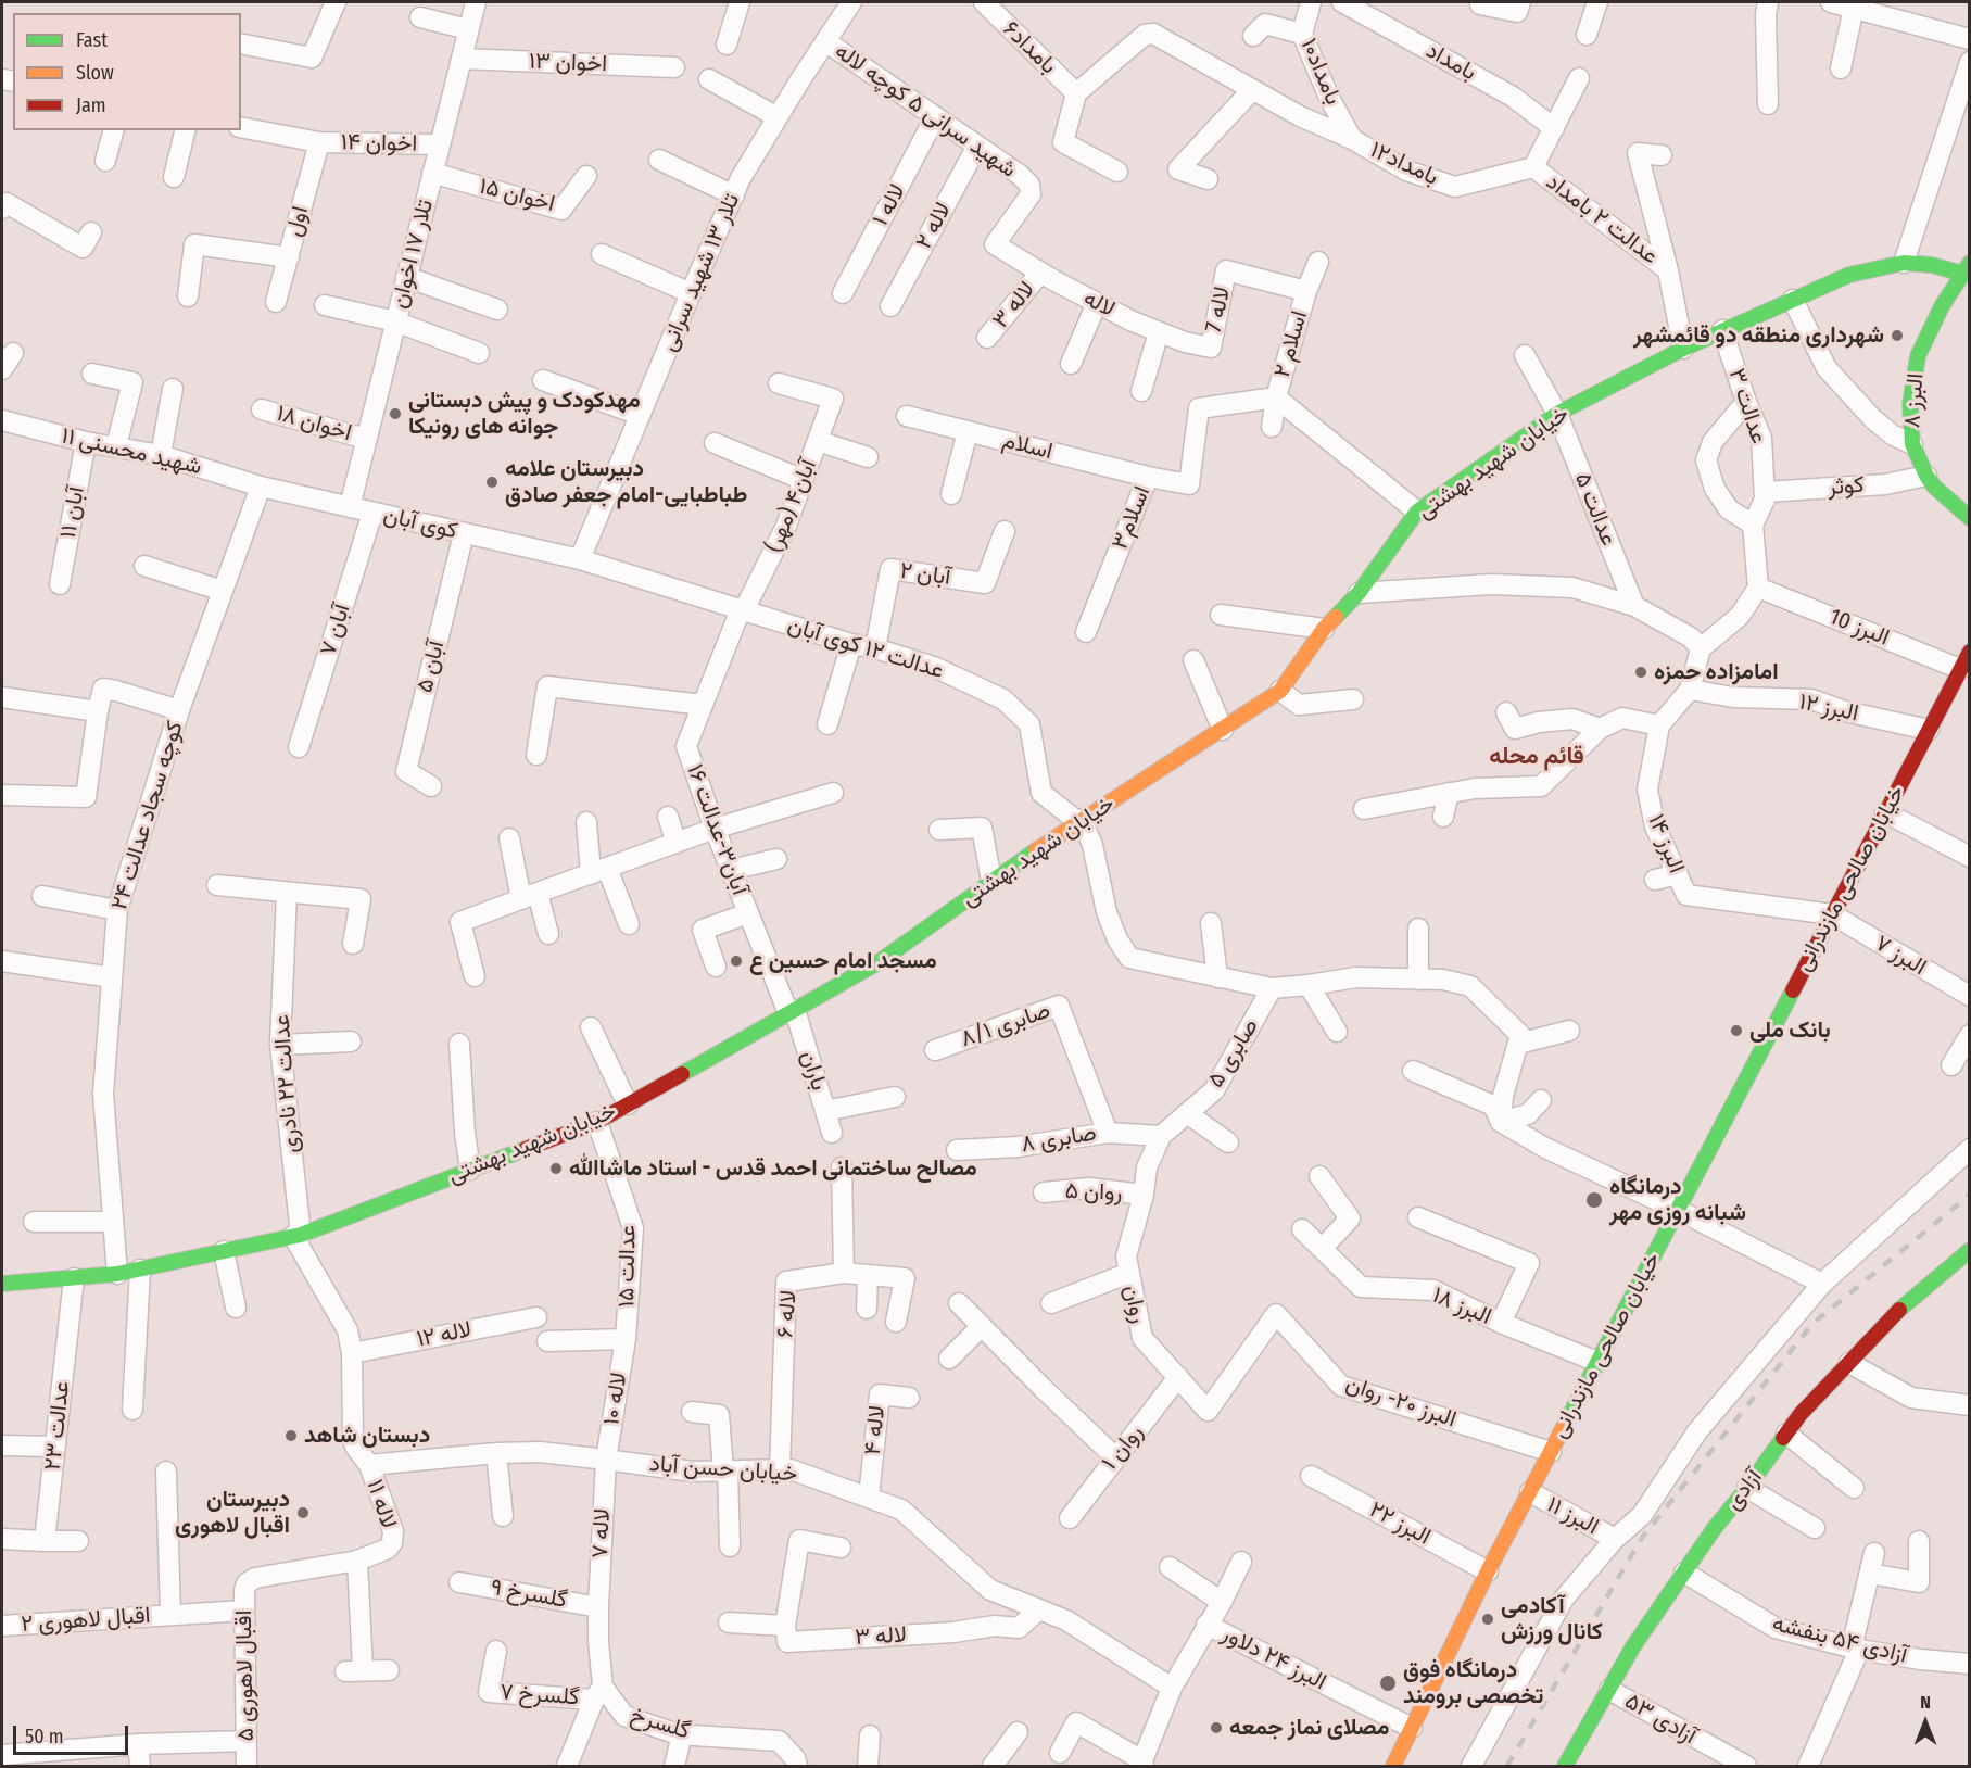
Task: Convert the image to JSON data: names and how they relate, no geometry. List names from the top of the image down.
{
  "streets": {
    "main road": [
      "البرز ۸",
      "خیابان شهید بهشتی",
      "خیابان صالحی مازندرانی",
      "آزادی"
    ],
    "street": [
      "بامداد۶",
      "بامداد",
      "اخوان ۱۳",
      "بامداد۱۰",
      "شهید سرانی ۵ کوچه لاله",
      "اخوان ۱۴",
      "بامداد۱۲",
      "اخوان ۱۵",
      "لاله ۱",
      "عدالت ۲ بامداد",
      "اول",
      "لاله ۲",
      "تلار ۱۷ اخوان",
      "تلار ۱۳ شهید سرانی",
      "لاله",
      "لاله ۳",
      "لاله 7",
      "اسلام ۲",
      "عدالت ۳",
      "اخوان ۱۸",
      "اسلام",
      "شهید محسنی ۱۱",
      "کوثر",
      "آبان۴ (مهر)",
      "عدالت ۵",
      "آبان ۱۱",
      "اسلام۳",
      "کوی آبان",
      "آبان ۲",
      "البرز 10",
      "آبان ۷",
      "عدالت ۱۲ کوی آبان",
      "آبان ۵",
      "البرز ۱۲",
      "کوچه سجاد عدالت ۲۴",
      "آبان۳-عدالت ۱۶",
      "البرز ۱۴",
      "البرز ۷",
      "صابری ۸/۱",
      "صابری ۵",
      "باران",
      "عدالت ۲۲ نادری",
      "صابری ۸",
      "روان ۵",
      "عدالت ۱۵",
      "روان",
      "البرز ۱۸",
      "لاله ۶",
      "لاله ۱۲",
      "لاله ۱۰",
      "البرز ۲۰- روان",
      "عدالت ۲۳",
      "لاله ۴",
      "روان ۱",
      "خیابان حسن آباد",
      "لاله ۱۱",
      "البرز ۱۱",
      "البرز ۲۲",
      "لاله ۷",
      "گلسرخ ۹",
      "اقبال لاهوری ۲",
      "آزادی ۵۴ بنفشه",
      "البرز ۲۴ دلاور",
      "اقبال لاهوری ۵",
      "گلسرخ ۷",
      "آزادی ۵۳",
      "گلسرخ"
    ]
  },
  "crossings": [
    ["بامداد۶", "بامداد۱۲"],
    ["اخوان ۱۳", "تلار ۱۷ اخوان"],
    ["بامداد۱۰", "بامداد۱۲"],
    ["شهید سرانی ۵ کوچه لاله", "لاله ۱"],
    ["شهید سرانی ۵ کوچه لاله", "لاله ۲"],
    ["شهید سرانی ۵ کوچه لاله", "تلار ۱۳ شهید سرانی"],
    ["شهید سرانی ۵ کوچه لاله", "لاله"],
    ["اخوان ۱۴", "اول"],
    ["اخوان ۱۴", "تلار ۱۷ اخوان"],
    ["بامداد۱۲", "عدالت ۲ بامداد"],
    ["اخوان ۱۵", "تلار ۱۷ اخوان"],
    ["عدالت ۲ بامداد", "خیابان شهید بهشتی"],
    ["تلار ۱۷ اخوان", "اخوان ۱۸"],
    ["تلار ۱۷ اخوان", "کوی آبان"],
    ["تلار ۱۳ شهید سرانی", "کوی آبان"],
    ["تلار ۱۳ شهید سرانی", "عدالت ۱۲ کوی آبان"],
    ["لاله", "لاله ۳"],
    ["لاله", "لاله 7"],
    ["لاله ۳", "خیابان حسن آباد"],
    ["لاله 7", "اسلام ۲"],
    ["اسلام ۲", "اسلام۳"],
    ["البرز ۸", "خیابان شهید بهشتی"],
    ["البرز ۸", "کوثر"],
    ["عدالت ۳", "خیابان شهید بهشتی"],
    ["عدالت ۳", "کوثر"],
    ["عدالت ۳", "البرز 10"],
    ["اسلام", "اسلام۳"],
    ["شهید محسنی ۱۱", "آبان ۱۱"],
    ["شهید محسنی ۱۱", "کوی آبان"],
    ["شهید محسنی ۱۱", "کوچه سجاد عدالت ۲۴"],
    ["خیابان شهید بهشتی", "عدالت ۵"],
    ["خیابان شهید بهشتی", "عدالت ۱۲ کوی آبان"],
    ["خیابان شهید بهشتی", "کوچه سجاد عدالت ۲۴"],
    ["خیابان شهید بهشتی", "آبان۳-عدالت ۱۶"],
    ["خیابان شهید بهشتی", "باران"],
    ["خیابان شهید بهشتی", "عدالت ۲۲ نادری"],
    ["خیابان شهید بهشتی", "عدالت ۱۵"],
    ["خیابان شهید بهشتی", "عدالت ۲۳"],
    ["خیابان شهید بهشتی", "لاله ۱۱"],
    ["آبان۴ (مهر)", "عدالت ۱۲ کوی آبان"],
    ["آبان۴ (مهر)", "آبان۳-عدالت ۱۶"],
    ["کوی آبان", "آبان ۷"],
    ["کوی آبان", "عدالت ۱۲ کوی آبان"],
    ["کوی آبان", "آبان ۵"],
    ["کوی آبان", "کوچه سجاد عدالت ۲۴"],
    ["آبان ۲", "عدالت ۱۲ کوی آبان"],
    ["البرز 10", "خیابان صالحی مازندرانی"],
    ["عدالت ۱۲ کوی آبان", "آبان۳-عدالت ۱۶"],
    ["البرز ۱۲", "البرز ۱۴"],
    ["البرز ۱۲", "خیابان صالحی مازندرانی"],
    ["آبان۳-عدالت ۱۶", "باران"],
    ["البرز ۱۴", "خیابان صالحی مازندرانی"],
    ["البرز ۱۴", "البرز ۷"],
    ["خیابان صالحی مازندرانی", "البرز ۷"],
    ["خیابان صالحی مازندرانی", "البرز ۱۸"],
    ["خیابان صالحی مازندرانی", "البرز ۲۰- روان"],
    ["خیابان صالحی مازندرانی", "البرز ۱۱"],
    ["خیابان صالحی مازندرانی", "البرز ۲۲"],
    ["خیابان صالحی مازندرانی", "البرز ۲۴ دلاور"],
    ["صابری ۸/۱", "صابری ۸"],
    ["صابری ۵", "روان"],
    ["عدالت ۲۲ نادری", "لاله ۱۱"],
    ["صابری ۸", "روان"],
    ["روان ۵", "روان"],
    ["عدالت ۱۵", "لاله ۱۰"],
    ["روان", "البرز ۲۰- روان"],
    ["روان", "روان ۱"],
    ["لاله ۶", "خیابان حسن آباد"],
    ["لاله ۱۲", "لاله ۱۱"],
    ["لاله ۱۰", "خیابان حسن آباد"],
    ["لاله ۱۰", "لاله ۷"],
    ["لاله ۴", "خیابان حسن آباد"],
    ["خیابان حسن آباد", "لاله ۱۱"],
    ["خیابان حسن آباد", "لاله ۷"],
    ["خیابان حسن آباد", "البرز ۲۴ دلاور"],
    ["آزادی", "آزادی ۵۴ بنفشه"],
    ["آزادی", "آزادی ۵۳"],
    ["لاله ۱۱", "اقبال لاهوری ۵"],
    ["لاله ۷", "گلسرخ ۹"],
    ["لاله ۷", "گلسرخ"],
    ["گلسرخ ۹", "گلسرخ"],
    ["اقبال لاهوری ۲", "اقبال لاهوری ۵"],
    ["گلسرخ ۷", "گلسرخ"]
  ],
  "districts": ["قائم محله"],
  "places": [
    "شهرداری منطقه دو قائمشهر",
    "مهدکودک و پیش دبستانی جوانه های رونیکا",
    "دبیرستان علامه طباطبایی-امام جعفر صادق",
    "امامزاده حمزه",
    "مسجد امام حسین ع",
    "بانک ملی",
    "مصالح ساختمانی احمد قدس - استاد ماشاالله",
    "درمانگاه شبانه روزی مهر",
    "دبستان شاهد",
    "دبیرستان اقبال لاهوری",
    "آکادمی کانال ورزش",
    "درمانگاه فوق تخصصی برومند",
    "مصلای نماز جمعه"
  ],
  "legend": ["Fast", "Slow", "Jam"],
  "scale_bar": "50 m",
  "north": "top"
}
